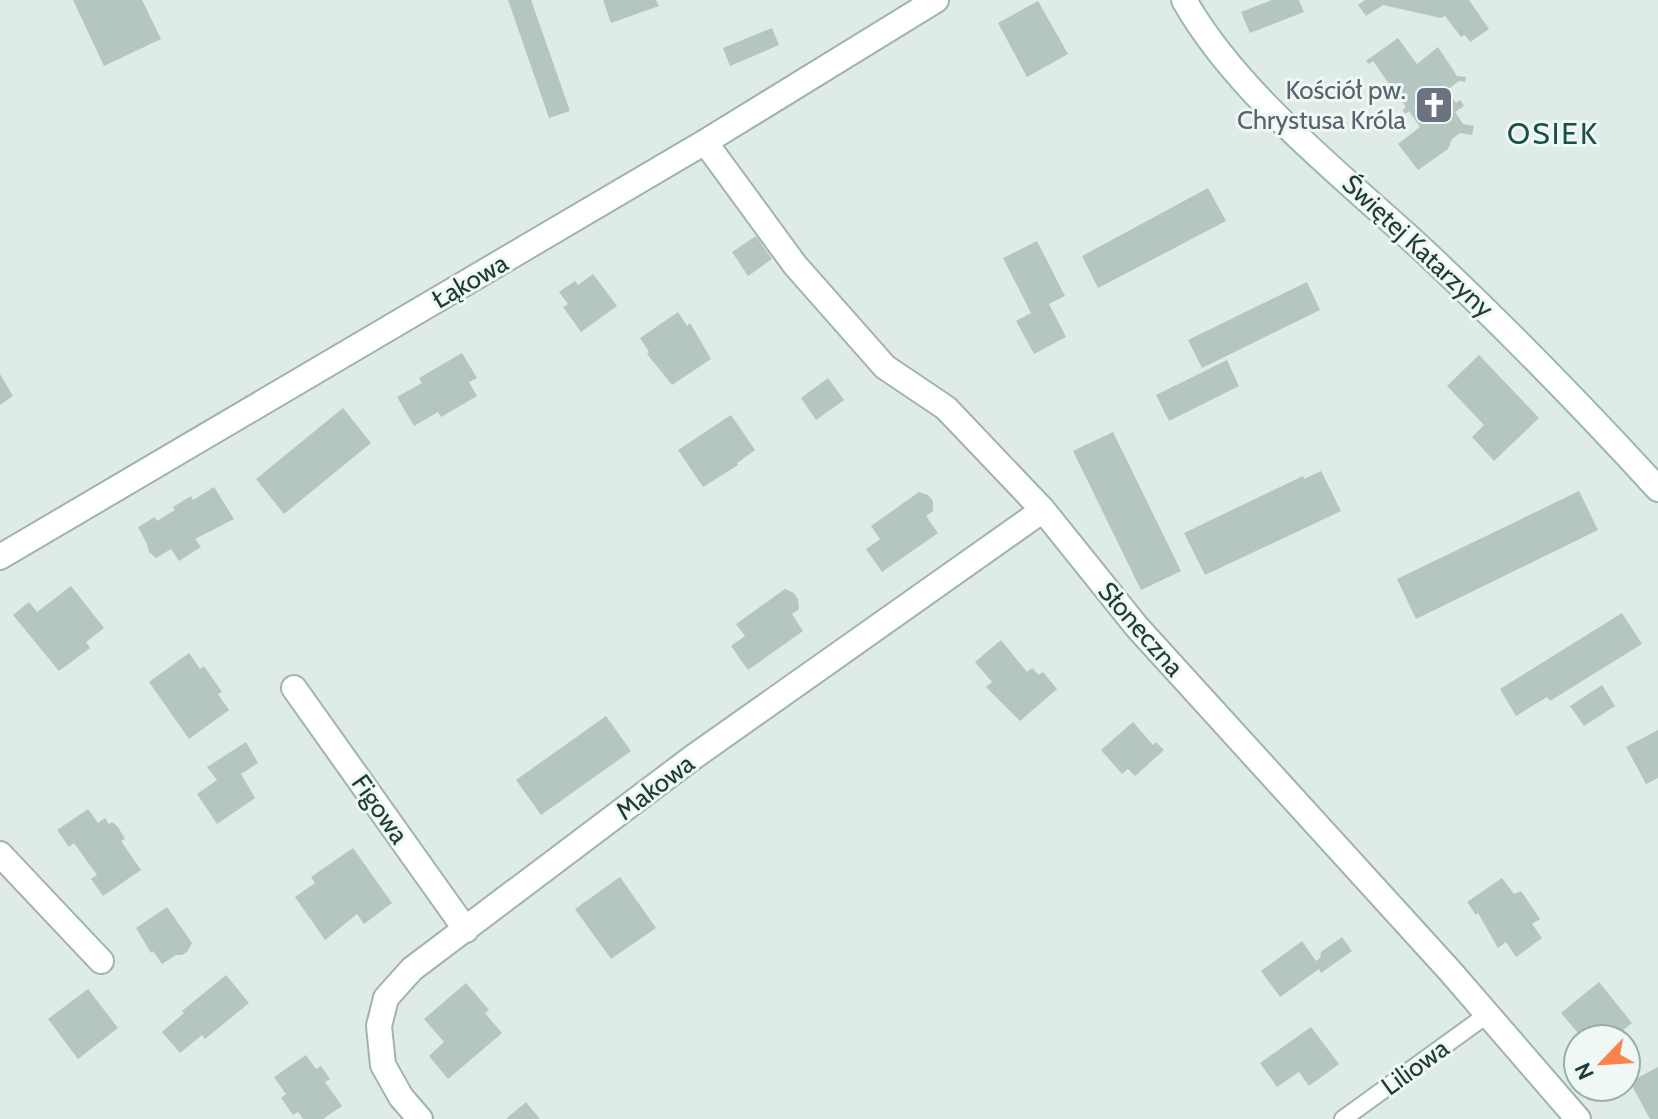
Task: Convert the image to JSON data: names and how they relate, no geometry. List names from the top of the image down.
{
  "streets": {
    "street": [
      "Świętej Katarzyny",
      "Łąkowa",
      "Słoneczna",
      "Makowa",
      "Figowa"
    ],
    "lane": ["Liliowa"]
  },
  "crossings": [
    ["Łąkowa", "Słoneczna"],
    ["Słoneczna", "Makowa"],
    ["Słoneczna", "Liliowa"],
    ["Makowa", "Figowa"]
  ],
  "districts": ["OSIEK"],
  "places": {
    "church": ["Kościół pw. Chrystusa Króla"]
  },
  "north": "bottom left"
}
